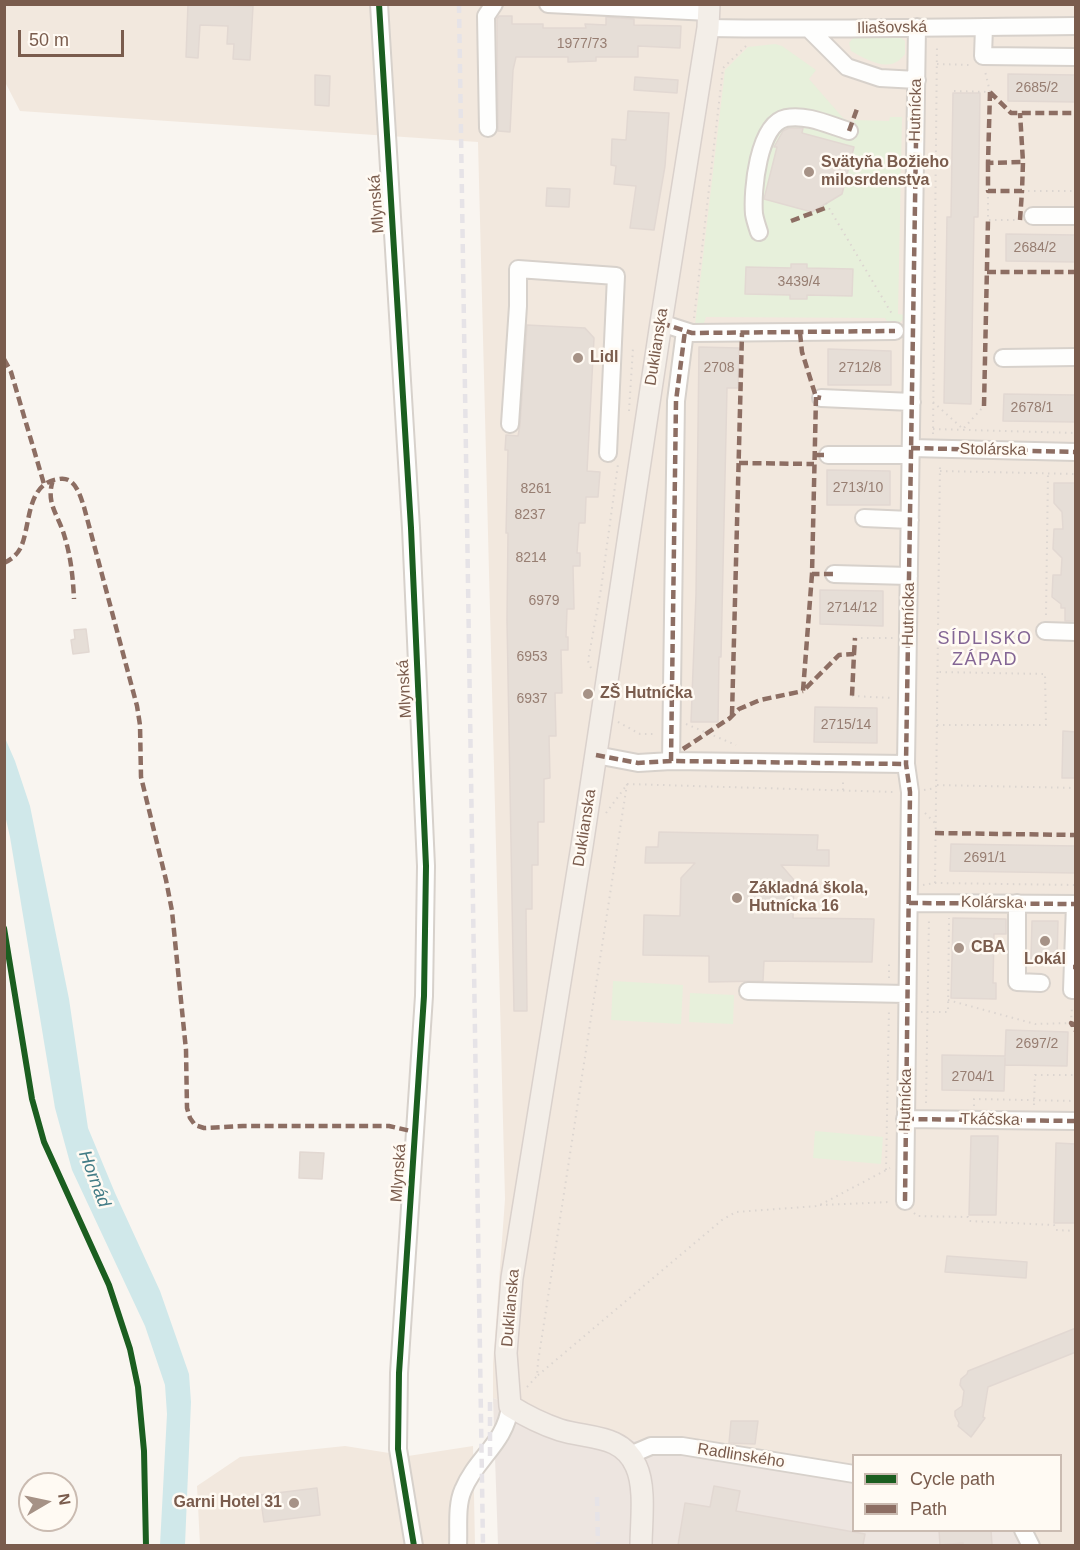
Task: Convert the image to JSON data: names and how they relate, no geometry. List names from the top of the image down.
{
  "streets": {
    "main road": ["Duklianska"],
    "street": [
      "Iliašovská",
      "Hutnícka",
      "Mlynská",
      "Stolárska",
      "Kolárska",
      "Tkáčska",
      "Radlinského"
    ]
  },
  "crossings": [
    ["Iliašovská", "Hutnícka"],
    ["Iliašovská", "Duklianska"],
    ["Hutnícka", "Stolárska"],
    ["Hutnícka", "Kolárska"],
    ["Hutnícka", "Tkáčska"]
  ],
  "districts": ["SÍDLISKO ZÁPAD"],
  "water": ["Hornád"],
  "places": [
    "Svätyňa Božieho milosrdenstva",
    "Lidl",
    "ZŠ Hutnícka",
    "Základná škola, Hutnícka 16",
    "Lokál",
    "CBA",
    "Garni Hotel 31"
  ],
  "house_numbers": [
    "1977/73",
    "2685/2",
    "2684/2",
    "3439/4",
    "2708",
    "2712/8",
    "2678/1",
    "2713/10",
    "8261",
    "8237",
    "8214",
    "6979",
    "2714/12",
    "6953",
    "6937",
    "2715/14",
    "2691/1",
    "2697/2",
    "2704/1"
  ],
  "legend": ["Cycle path", "Path"],
  "scale_bar": "50 m",
  "north": "right"
}
